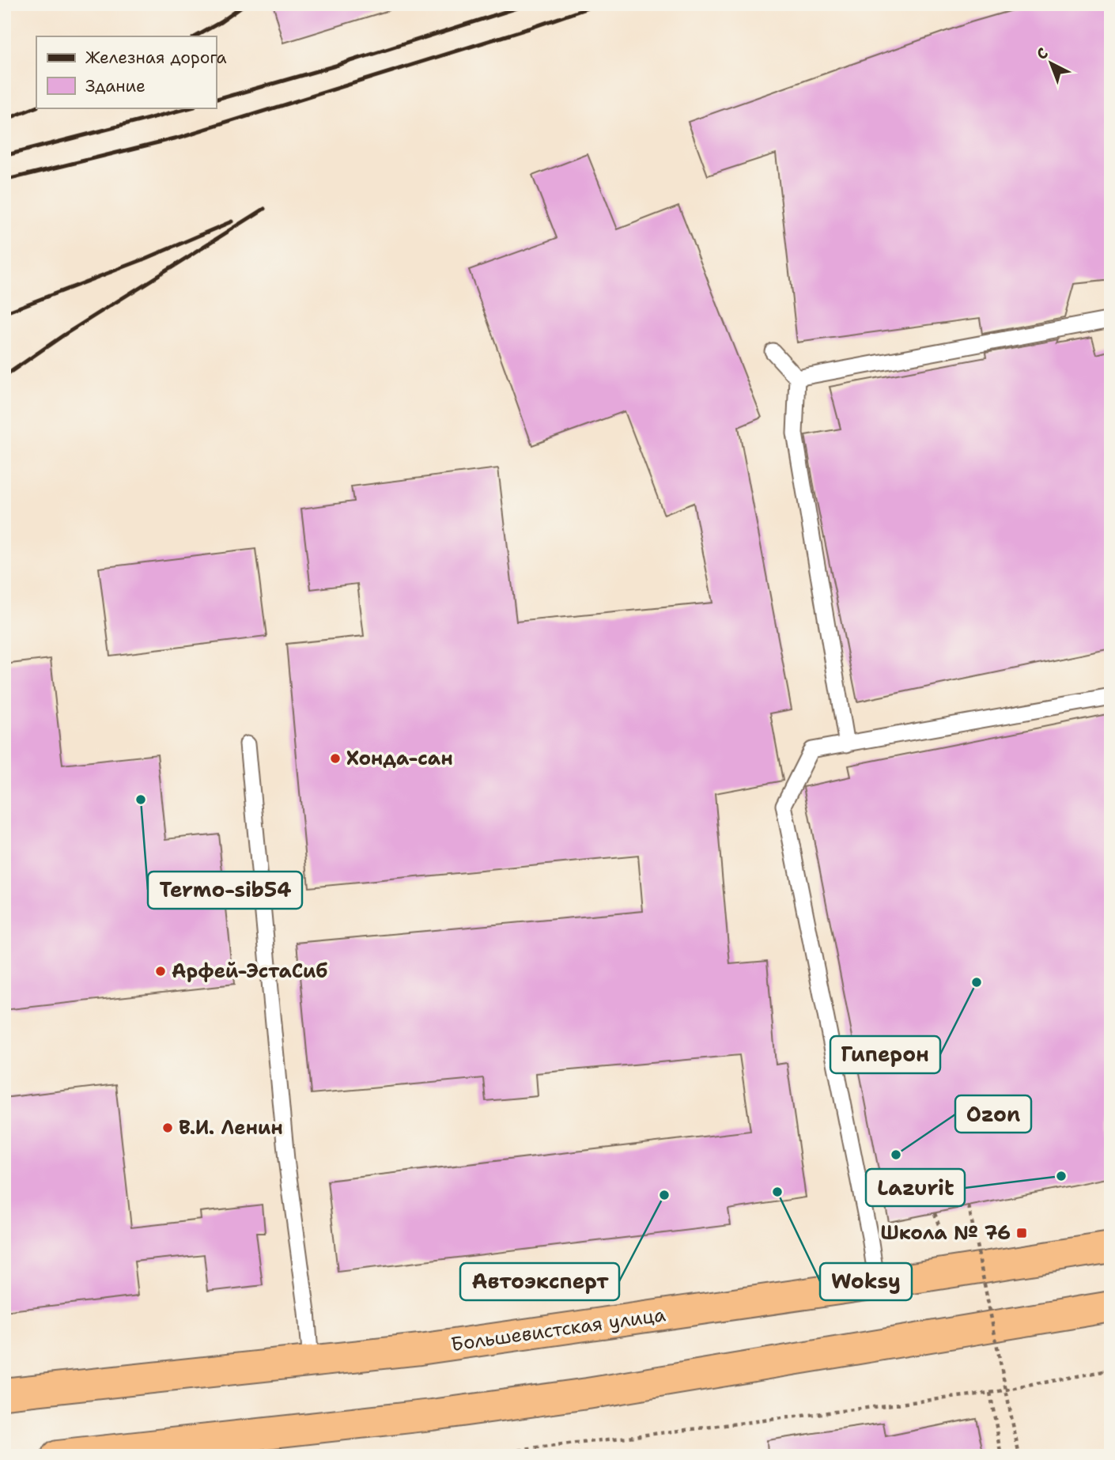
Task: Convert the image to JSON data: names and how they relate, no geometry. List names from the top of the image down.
{
  "streets": {
    "highway": ["Большевистская улица"]
  },
  "places": {
    "other": [
      "Хонда-сан",
      "Termo-sib54",
      "Арфей-ЭстаСиб",
      "Гиперон",
      "В.И. Ленин",
      "Ozon",
      "Lazurit",
      "Woksy",
      "Автоэксперт"
    ],
    "transit": ["Школа № 76"]
  },
  "legend": ["Железная дорога", "Здание"],
  "north": "top left"
}
